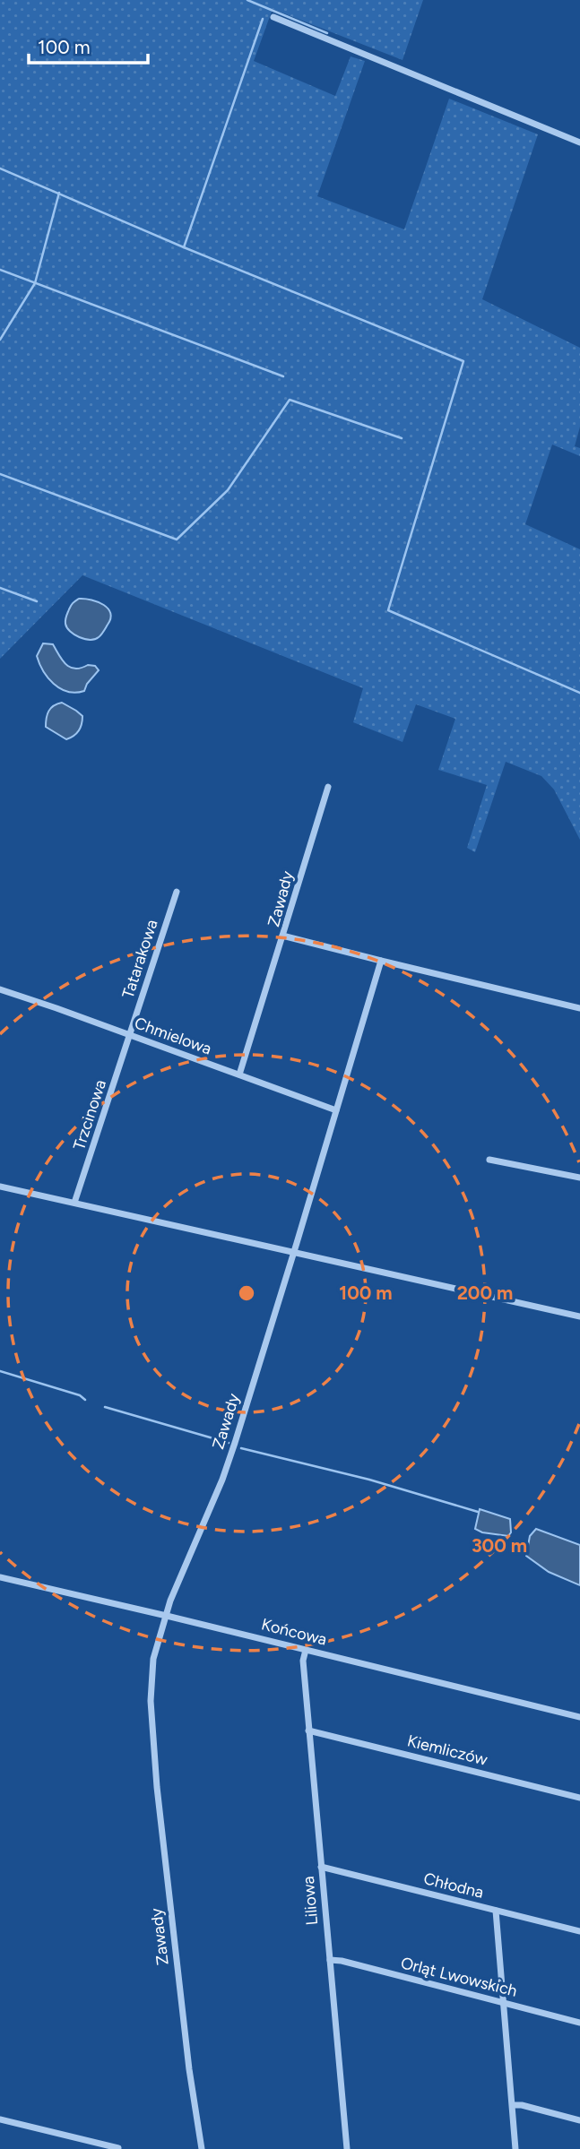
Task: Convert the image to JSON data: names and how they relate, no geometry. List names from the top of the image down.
{
  "streets": {
    "street": [
      "Zawady",
      "Tatarakowa",
      "Chmielowa",
      "Trzcinowa",
      "Końcowa",
      "Kiemliczów",
      "Chłodna",
      "Liliowa",
      "Orląt Lwowskich"
    ]
  },
  "crossings": [
    ["Zawady", "Chmielowa"],
    ["Zawady", "Końcowa"],
    ["Tatarakowa", "Chmielowa"],
    ["Tatarakowa", "Trzcinowa"],
    ["Chmielowa", "Trzcinowa"],
    ["Końcowa", "Liliowa"],
    ["Kiemliczów", "Liliowa"],
    ["Chłodna", "Liliowa"],
    ["Liliowa", "Orląt Lwowskich"]
  ],
  "scale_bar": "100 m",
  "rings": ["100 m", "200 m", "300 m"]
}
